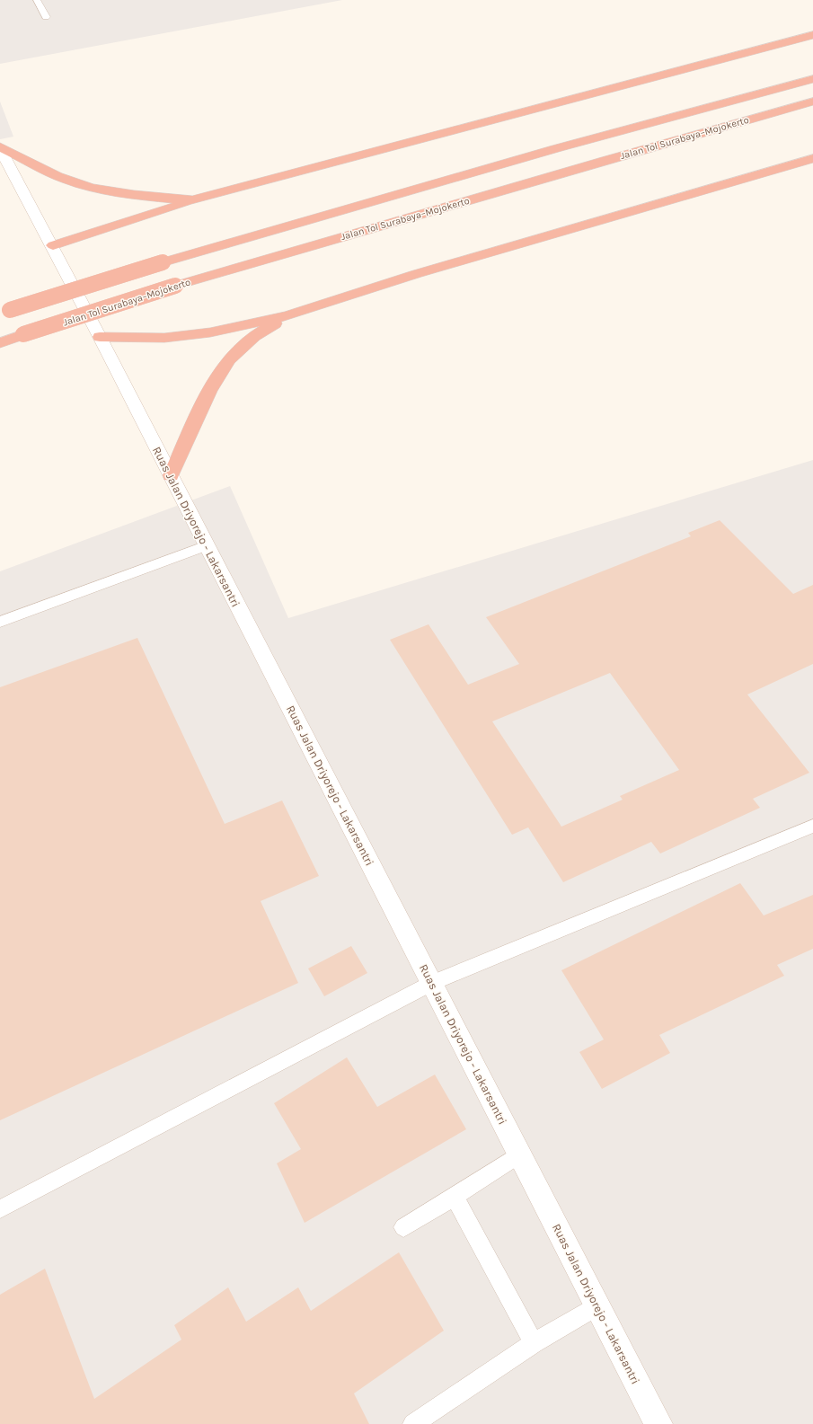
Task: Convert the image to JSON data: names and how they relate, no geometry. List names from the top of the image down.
{
  "streets": {
    "highway": ["Jalan Tol Surabaya–Mojokerto"],
    "main road": ["Ruas Jalan Driyorejo - Lakarsantri"]
  }
}
